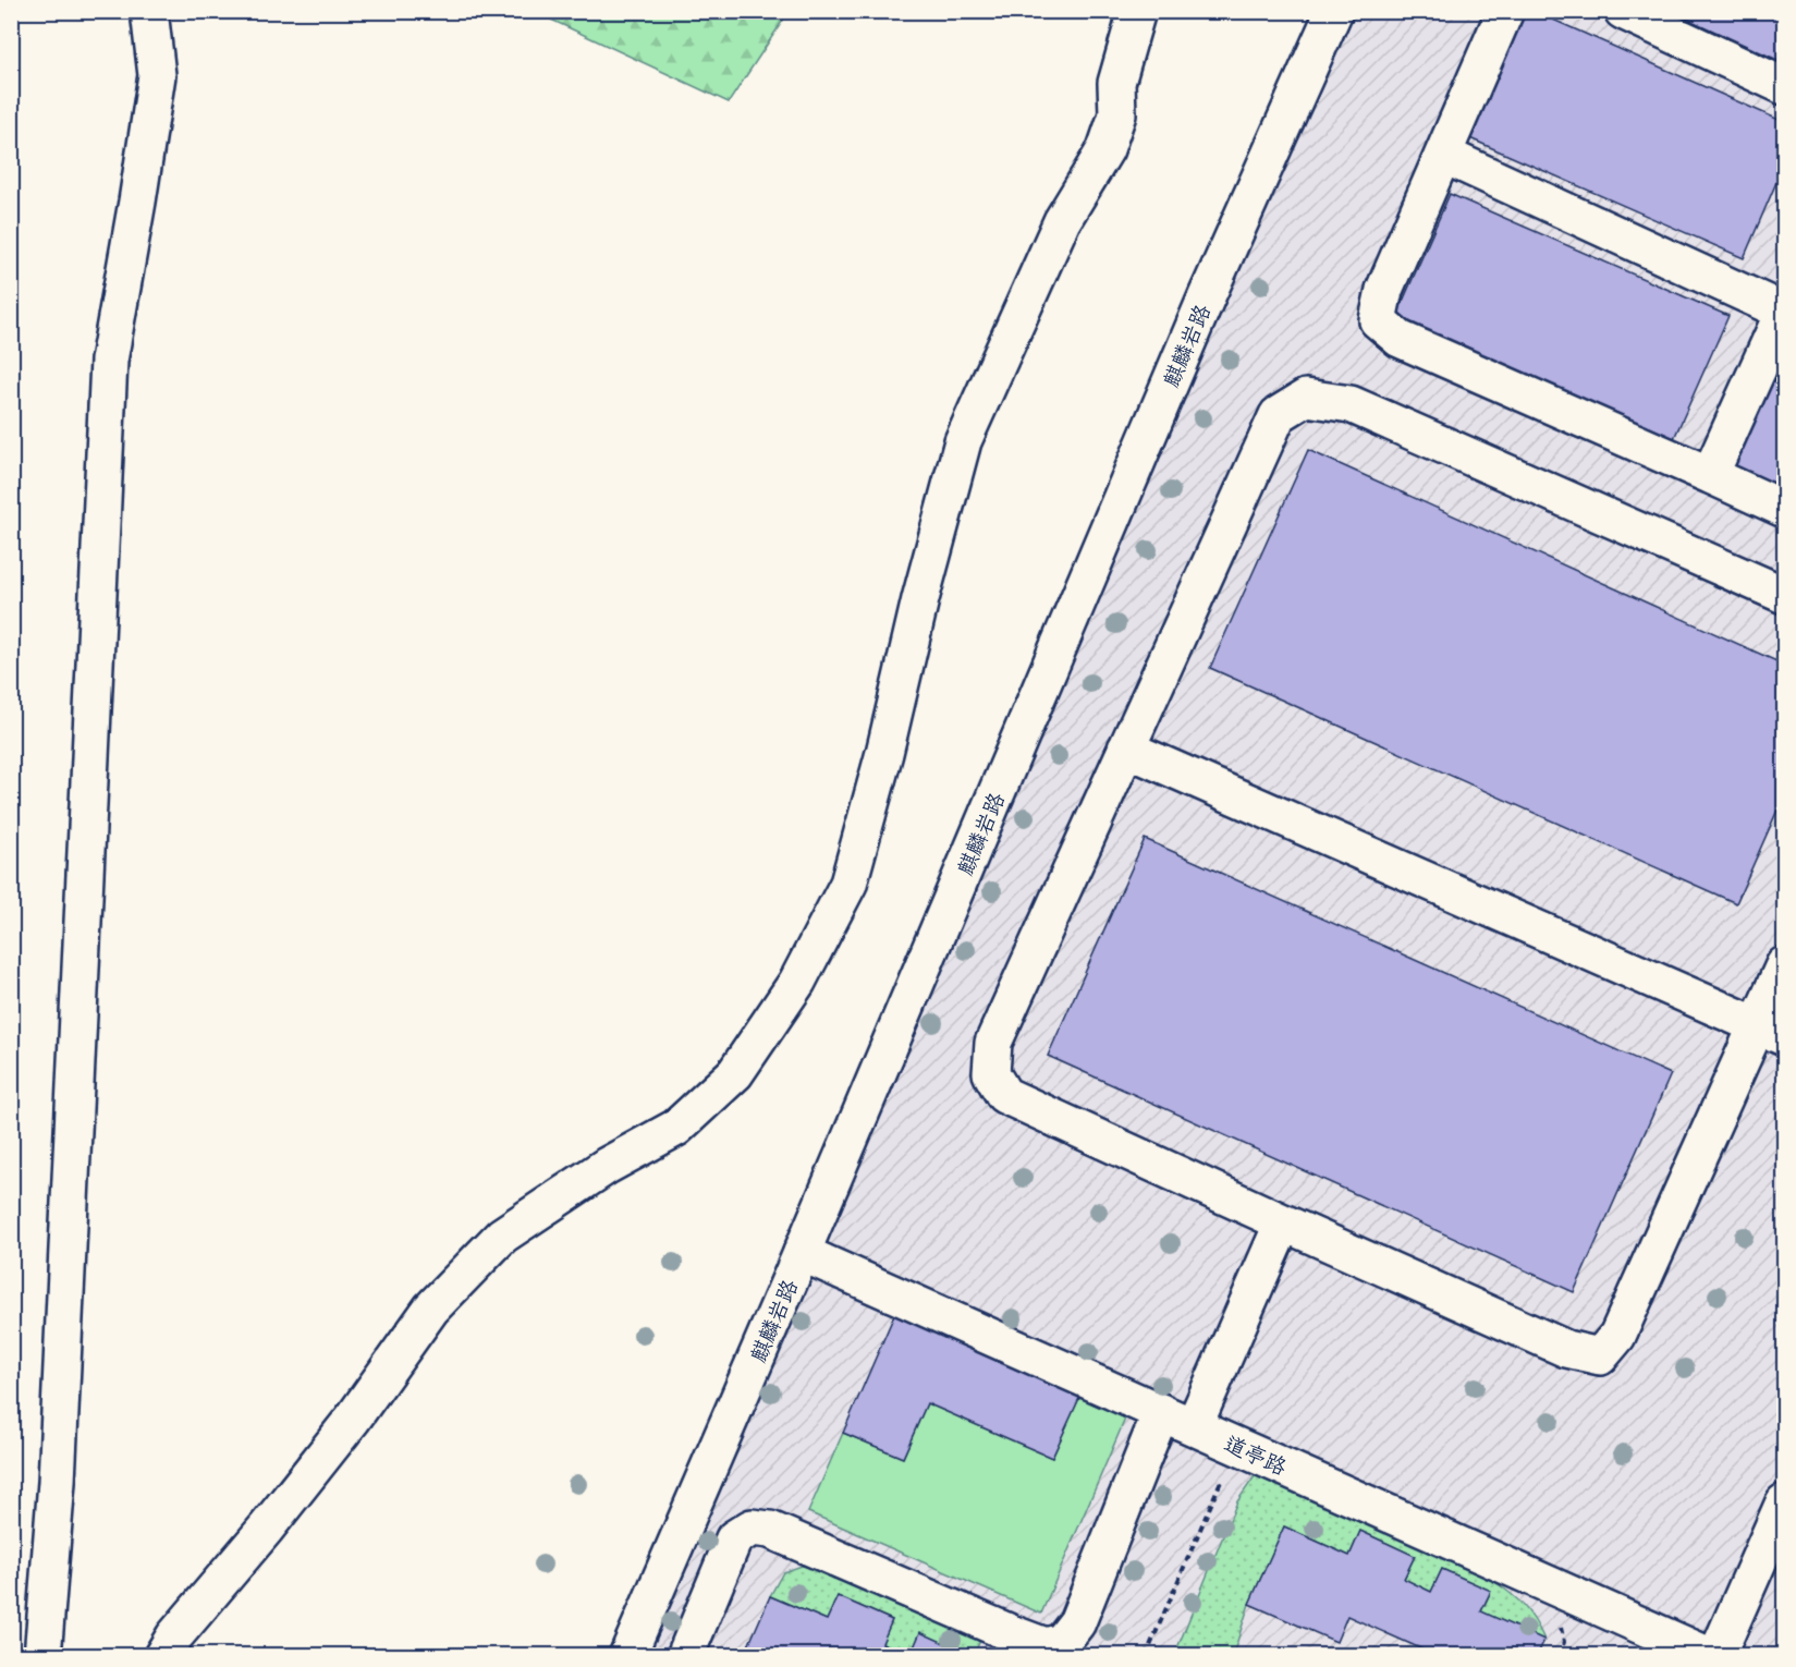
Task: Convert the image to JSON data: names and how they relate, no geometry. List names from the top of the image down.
{
  "streets": {
    "street": ["麒麟岩路", "道亭路"]
  },
  "crossings": [
    ["麒麟岩路", "道亭路"]
  ]
}
